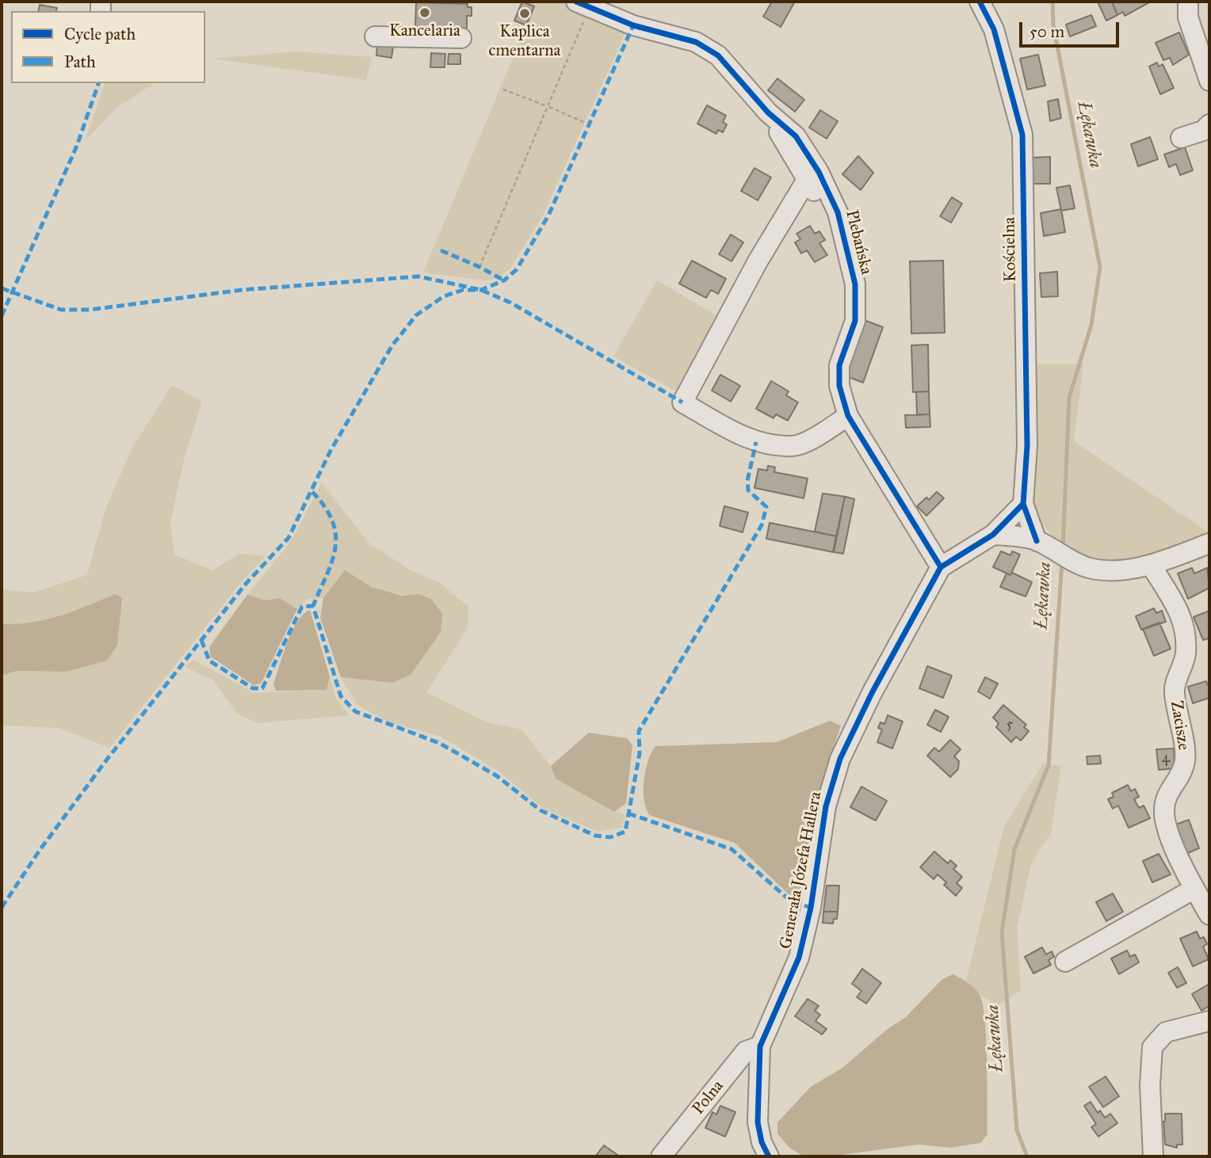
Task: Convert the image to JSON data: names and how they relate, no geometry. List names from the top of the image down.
{
  "streets": {
    "street": [
      "Plebańska",
      "Kościelna",
      "Zacisze",
      "Generała Józefa Hallera",
      "Polna"
    ]
  },
  "crossings": [
    ["Plebańska", "Generała Józefa Hallera"],
    ["Kościelna", "Generała Józefa Hallera"],
    ["Generała Józefa Hallera", "Polna"]
  ],
  "water": ["Łękawka"],
  "places": ["Kancelaria", "Kaplica cmentarna"],
  "house_numbers": ["5", "4"],
  "legend": ["Cycle path", "Path"],
  "scale_bar": "50 m"
}
